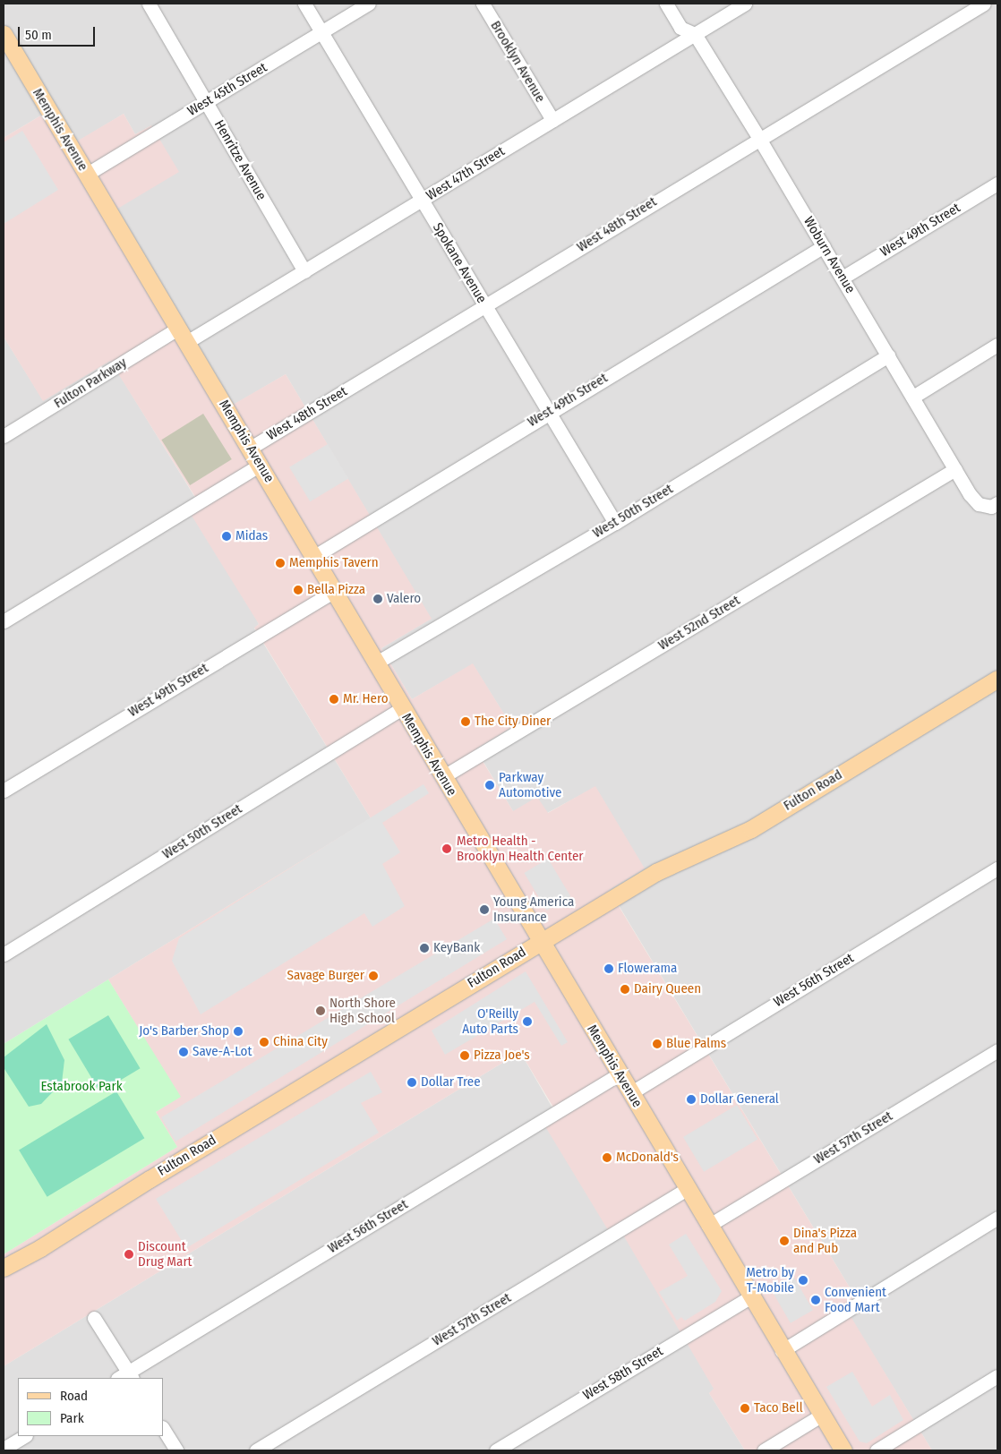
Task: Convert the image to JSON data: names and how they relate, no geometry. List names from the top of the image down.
{
  "streets": {
    "main road": ["Memphis Avenue", "Fulton Road"],
    "street": [
      "Brooklyn Avenue",
      "West 45th Street",
      "Henritze Avenue",
      "West 47th Street",
      "West 48th Street",
      "West 49th Street",
      "Woburn Avenue",
      "Spokane Avenue",
      "Fulton Parkway",
      "West 50th Street",
      "West 52nd Street",
      "West 56th Street",
      "West 57th Street",
      "West 58th Street"
    ]
  },
  "crossings": [
    ["Brooklyn Avenue", "West 47th Street"],
    ["West 45th Street", "Memphis Avenue"],
    ["West 45th Street", "Henritze Avenue"],
    ["West 45th Street", "Spokane Avenue"],
    ["Memphis Avenue", "West 47th Street"],
    ["Memphis Avenue", "West 48th Street"],
    ["Memphis Avenue", "West 49th Street"],
    ["Memphis Avenue", "Fulton Parkway"],
    ["Memphis Avenue", "West 50th Street"],
    ["Memphis Avenue", "West 52nd Street"],
    ["Memphis Avenue", "Fulton Road"],
    ["Memphis Avenue", "West 56th Street"],
    ["Memphis Avenue", "West 57th Street"],
    ["Memphis Avenue", "West 58th Street"],
    ["Henritze Avenue", "West 47th Street"],
    ["West 47th Street", "Woburn Avenue"],
    ["West 47th Street", "Spokane Avenue"],
    ["West 47th Street", "Fulton Parkway"],
    ["West 48th Street", "Woburn Avenue"],
    ["West 48th Street", "Spokane Avenue"],
    ["West 49th Street", "Woburn Avenue"],
    ["West 49th Street", "Spokane Avenue"],
    ["Woburn Avenue", "West 50th Street"],
    ["Woburn Avenue", "West 52nd Street"],
    ["Spokane Avenue", "West 50th Street"]
  ],
  "parks": ["Estabrook Park"],
  "places": [
    "Midas",
    "Memphis Tavern",
    "Bella Pizza",
    "Valero",
    "Mr. Hero",
    "The City Diner",
    "Parkway Automotive",
    "Metro Health - Brooklyn Health Center",
    "Young America Insurance",
    "KeyBank",
    "Flowerama",
    "Savage Burger",
    "Dairy Queen",
    "North Shore High School",
    "O'Reilly Auto Parts",
    "Jo's Barber Shop",
    "China City",
    "Blue Palms",
    "Save-A-Lot",
    "Pizza Joe's",
    "Dollar Tree",
    "Dollar General",
    "McDonald's",
    "Dina's Pizza and Pub",
    "Discount Drug Mart",
    "Metro by T-Mobile",
    "Convenient Food Mart",
    "Taco Bell"
  ],
  "legend": ["Road", "Park"],
  "scale_bar": "50 m"
}
